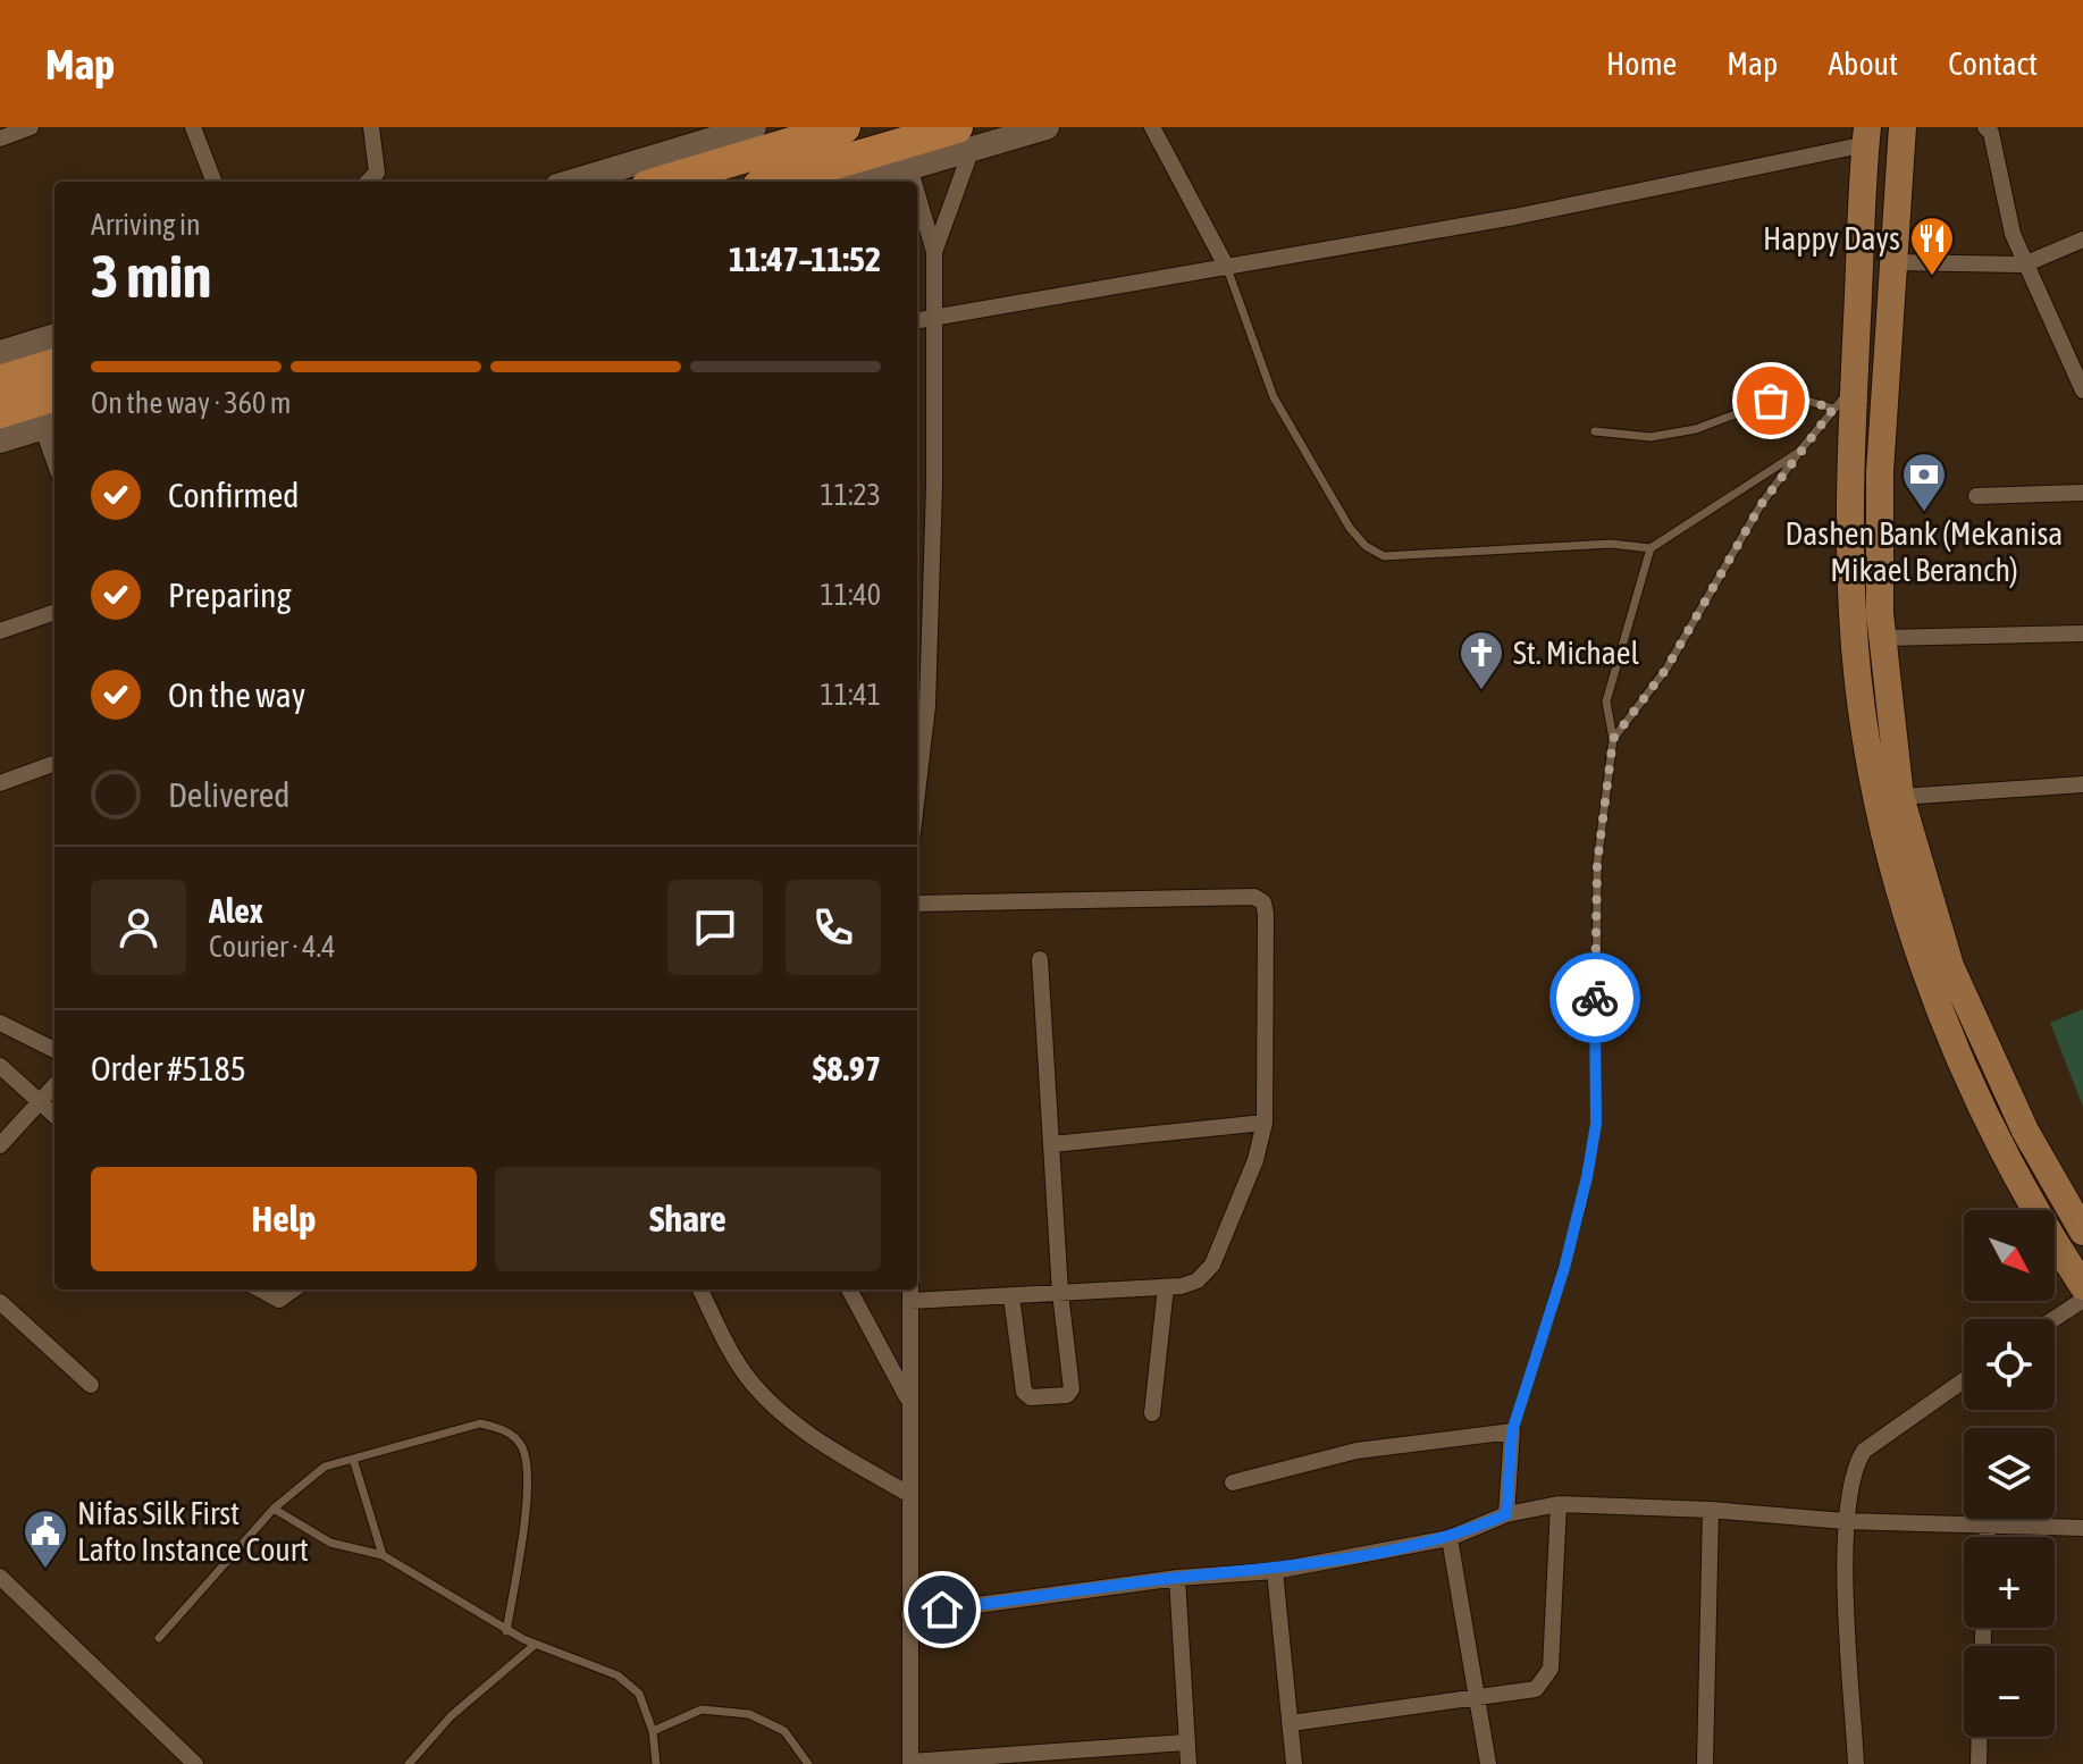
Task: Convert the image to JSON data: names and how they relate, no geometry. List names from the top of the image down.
{
  "places": {
    "restaurant": ["Happy Days"],
    "bank": ["Dashen Bank (Mekanisa Mikael Beranch)"],
    "church": ["St. Michael"],
    "public building": ["Nifas Silk First Lafto Instance Court"]
  },
  "north": "bottom right",
  "page": {
    "header": "Map",
    "nav": [
      "Home",
      "Map",
      "About",
      "Contact"
    ],
    "heading": ["3 min", "Arriving in", "11:47–11:52"],
    "panel": [
      "Alex",
      "Courier · 4.4",
      "Order #5185",
      "$8.97"
    ],
    "bar": "On the way · 360 m",
    "list": [
      ["Confirmed", "11:23"],
      ["Preparing", "11:40"],
      ["On the way", "11:41"],
      "Delivered"
    ],
    "buttons": ["Help", "Share"],
    "map_buttons": ["+", "−"]
  }
}
